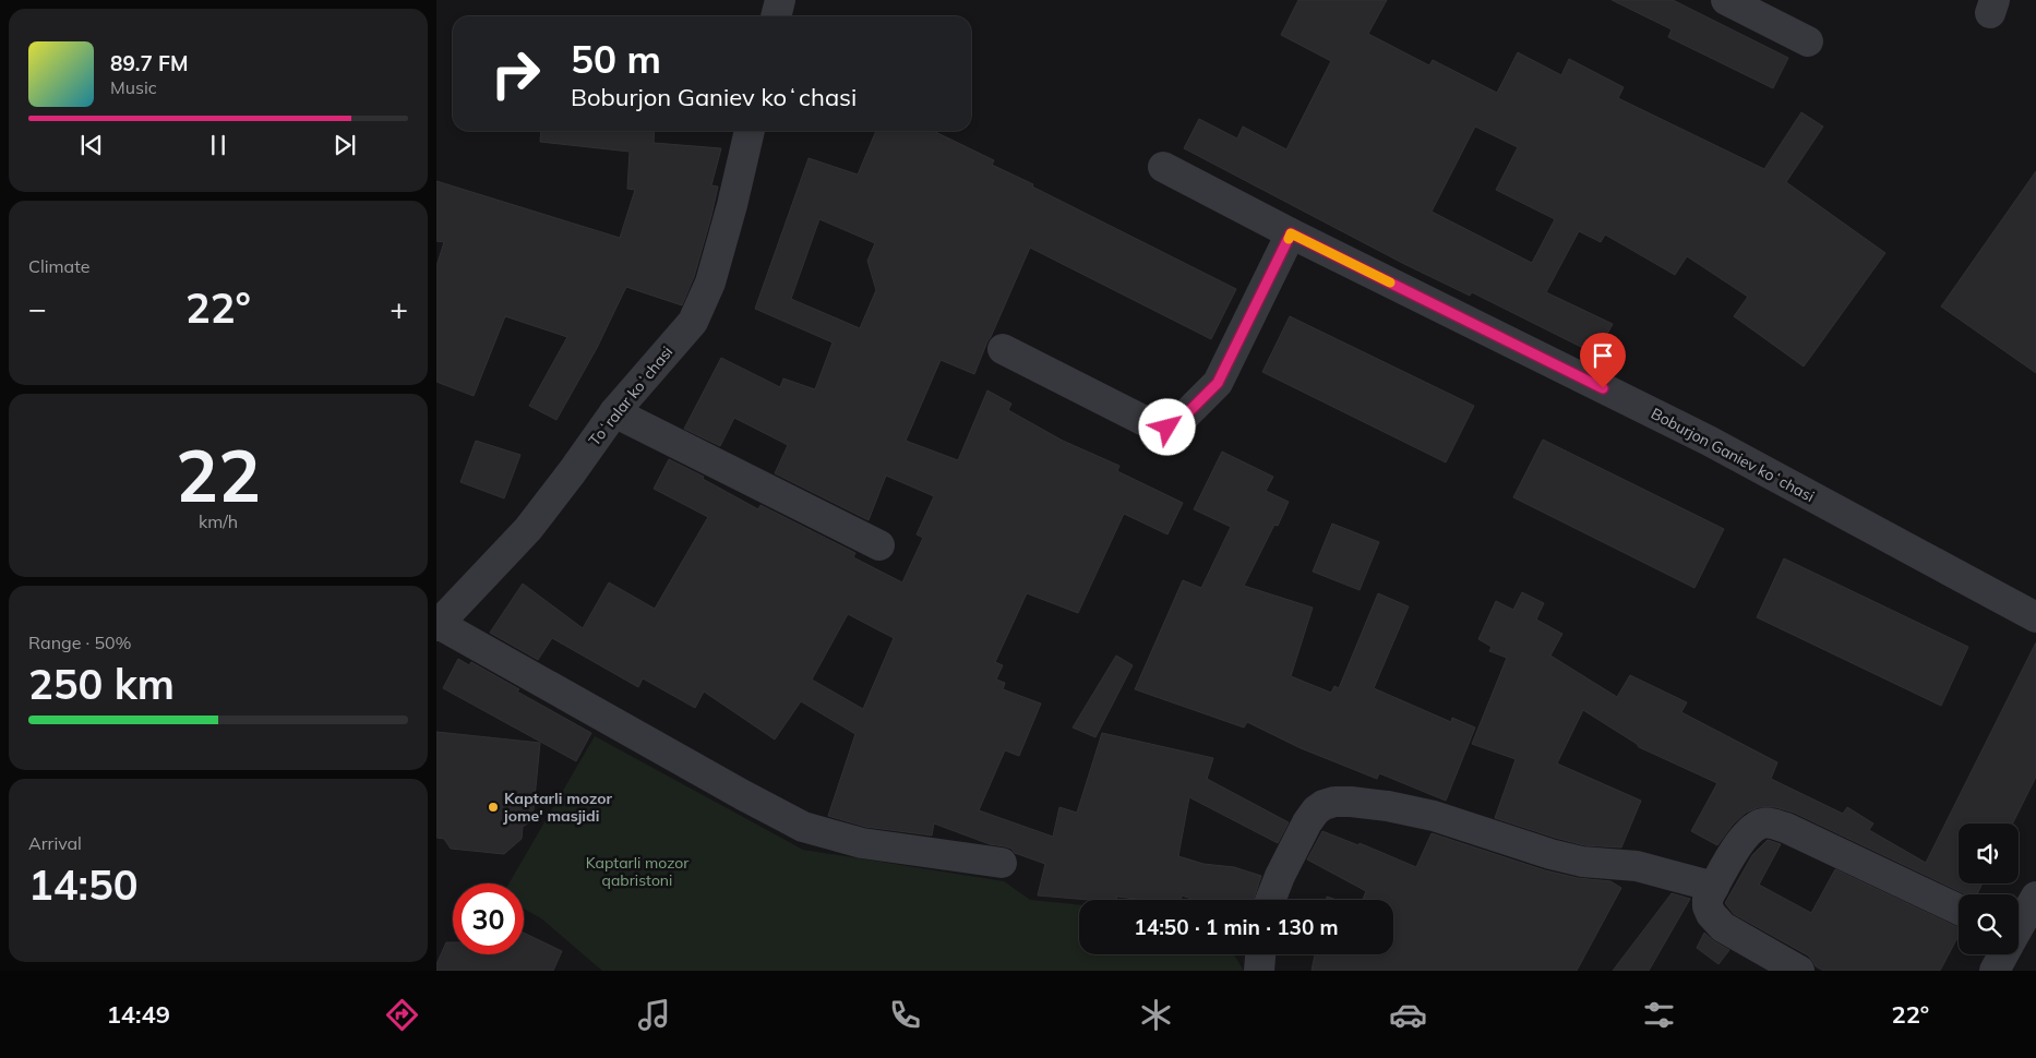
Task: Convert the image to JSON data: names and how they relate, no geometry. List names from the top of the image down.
{
  "streets": {
    "street": ["Toʻralar koʻchasi", "Boburjon Ganiev koʻchasi"]
  },
  "parks": ["Kaptarli mozor qabristoni"],
  "places": ["Kaptarli mozor jome' masjidi"],
  "page": {
    "turn": ["50 m", "Boburjon Ganiev koʻchasi"],
    "song": ["89.7 FM", "Music"],
    "tile": [
      "Climate",
      ["22", "km/h"],
      ["Range · 50%", "250 km"],
      ["Arrival", "14:50"]
    ],
    "heat": ["−", "22°", "+"],
    "limit": "30",
    "trip": "14:50 · 1 min · 130 m",
    "tabs": ["14:49", "22°"]
  }
}
